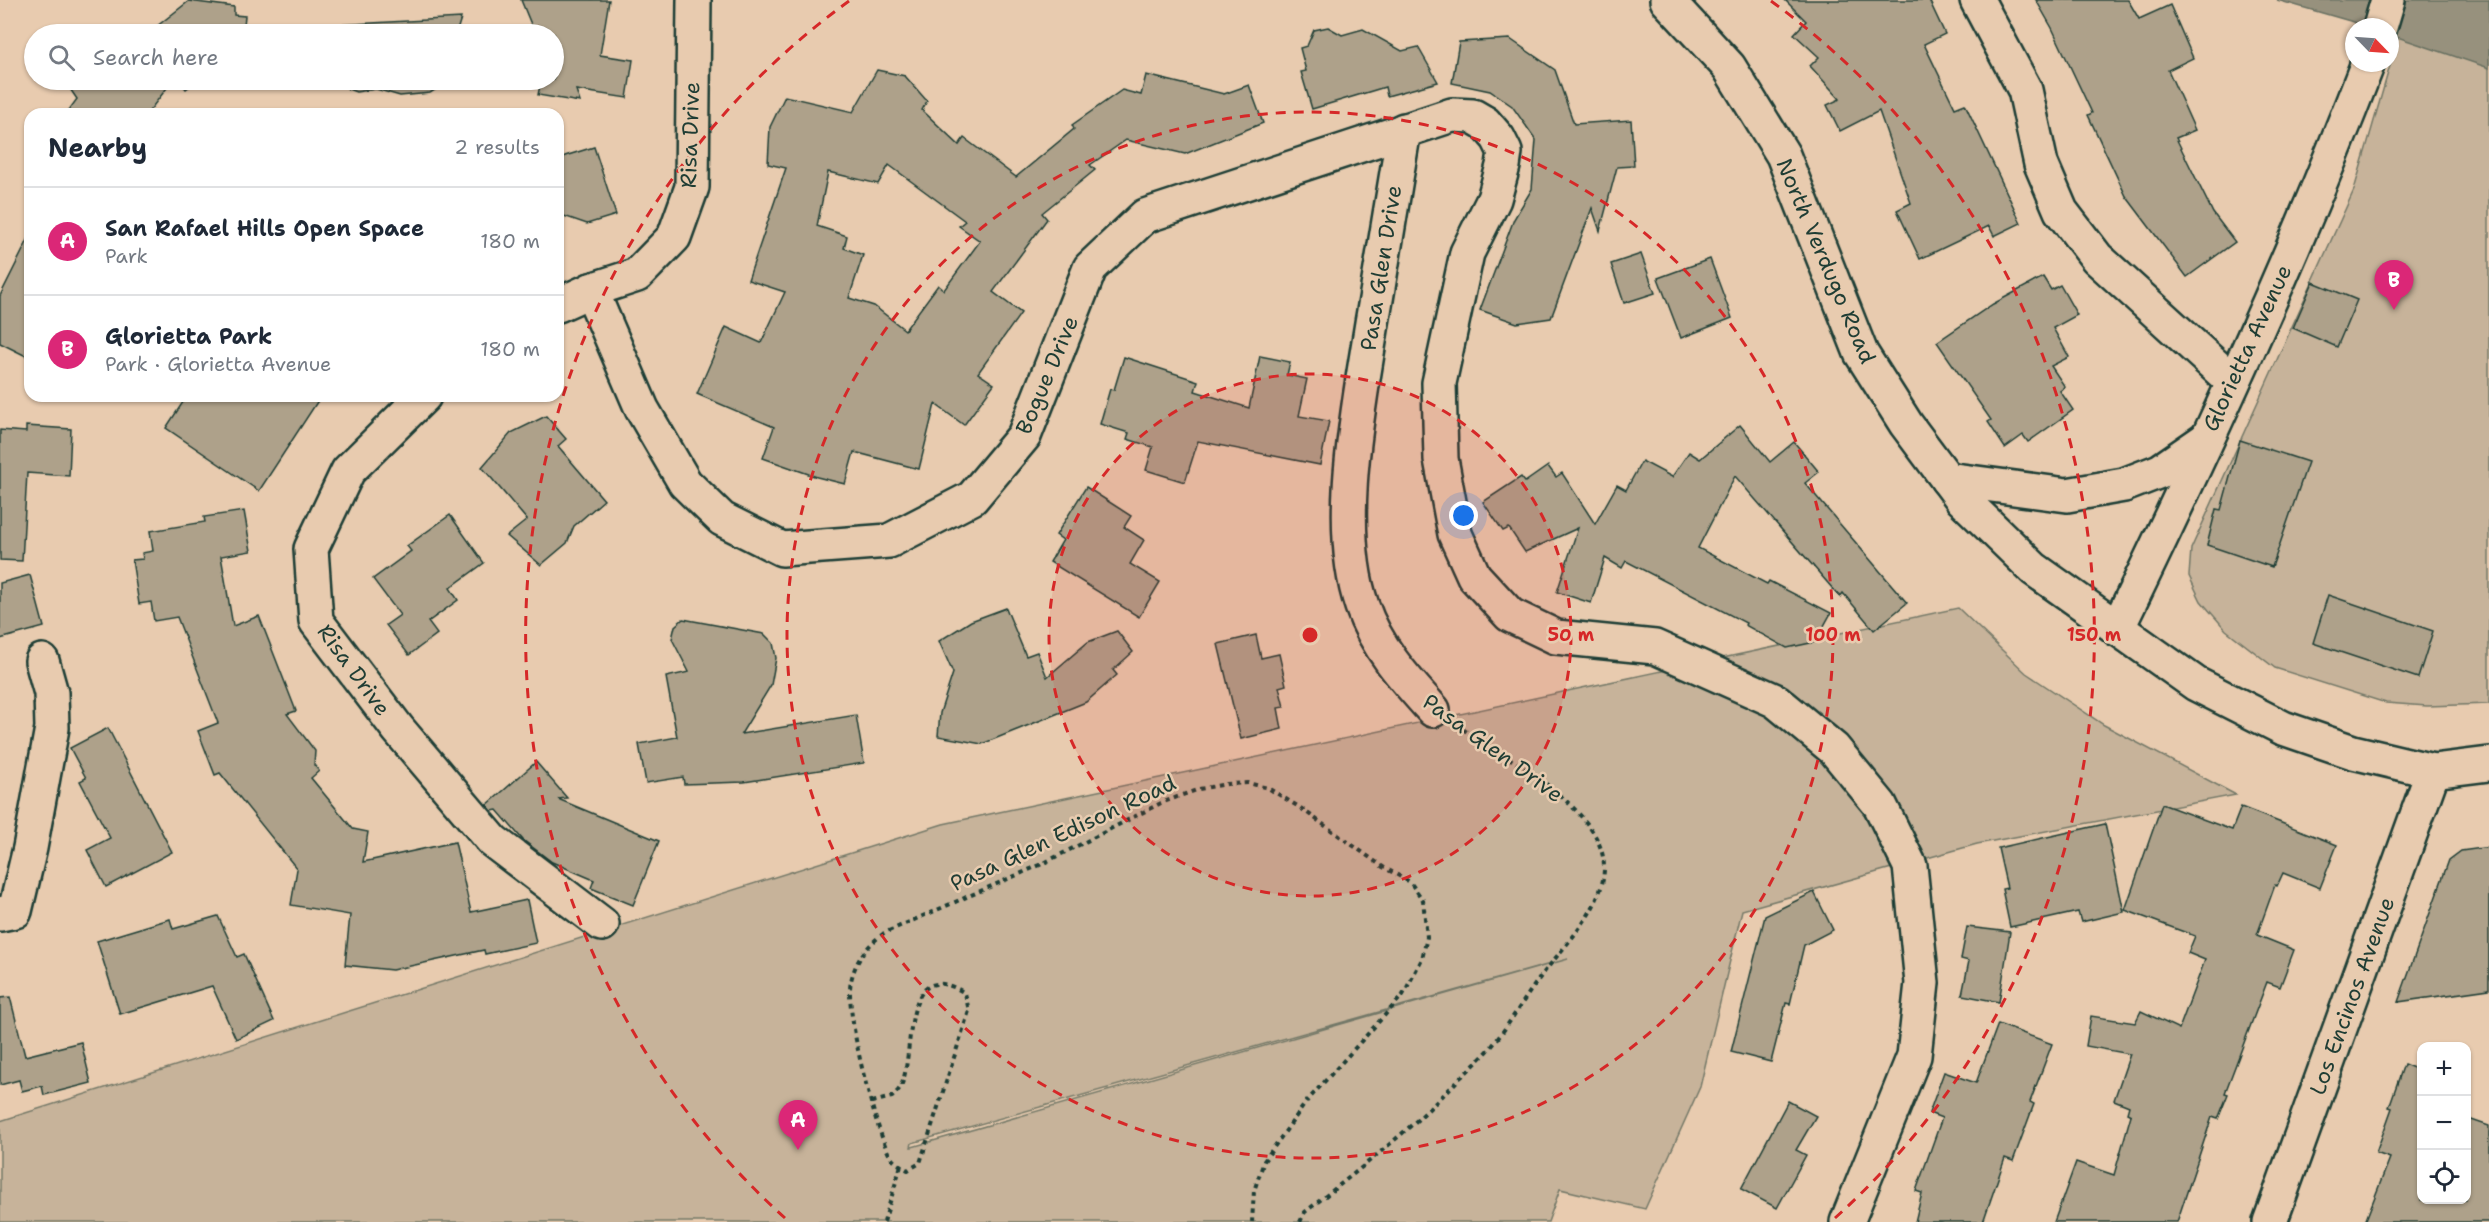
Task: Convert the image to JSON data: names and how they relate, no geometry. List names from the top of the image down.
{
  "streets": {
    "street": [
      "Risa Drive",
      "North Verdugo Road",
      "Pasa Glen Drive",
      "Glorietta Avenue",
      "Bogue Drive",
      "Los Encinos Avenue"
    ],
    "path": ["Pasa Glen Edison Road"]
  },
  "crossings": [
    ["Risa Drive", "Bogue Drive"],
    ["North Verdugo Road", "Glorietta Avenue"],
    ["North Verdugo Road", "Los Encinos Avenue"],
    ["Pasa Glen Drive", "Bogue Drive"]
  ],
  "north": "bottom right",
  "page": {
    "search": "Search here",
    "heading": ["Nearby", "2 results"],
    "list": [
      {
        "mark": "A",
        "name": "San Rafael Hills Open Space",
        "note": "Park",
        "value": "180 m"
      },
      {
        "mark": "B",
        "name": "Glorietta Park",
        "note": "Park · Glorietta Avenue",
        "value": "180 m"
      }
    ],
    "pins": ["B", "A"],
    "map_buttons": ["+", "−"]
  },
  "rings": ["50 m", "100 m", "150 m"]
}
